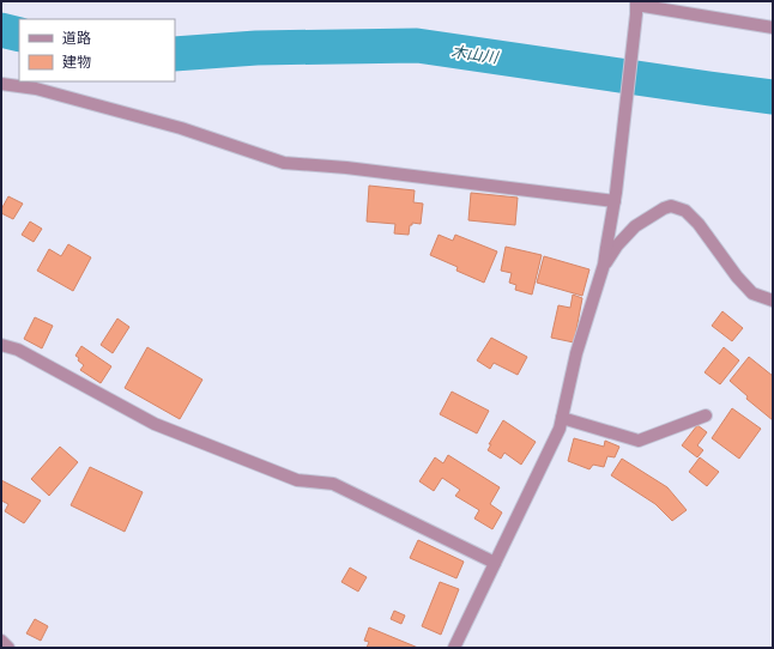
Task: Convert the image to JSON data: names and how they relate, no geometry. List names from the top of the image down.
{
  "water": ["木山川"],
  "legend": ["道路", "建物"]
}
